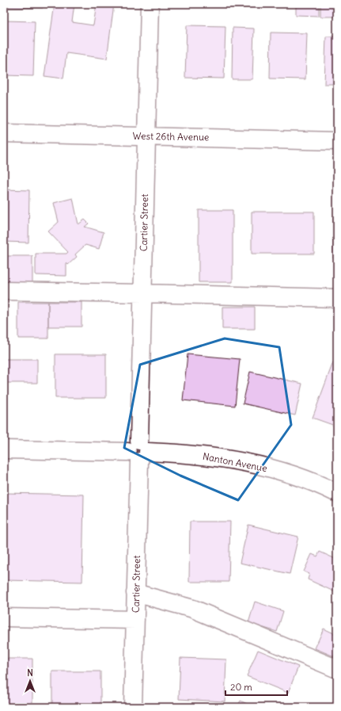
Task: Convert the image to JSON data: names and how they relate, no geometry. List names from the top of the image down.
{
  "streets": {
    "street": ["West 26th Avenue", "Cartier Street", "Nanton Avenue"]
  },
  "crossings": [
    ["West 26th Avenue", "Cartier Street"],
    ["Cartier Street", "Nanton Avenue"]
  ],
  "scale_bar": "20 m",
  "north": "top"
}
